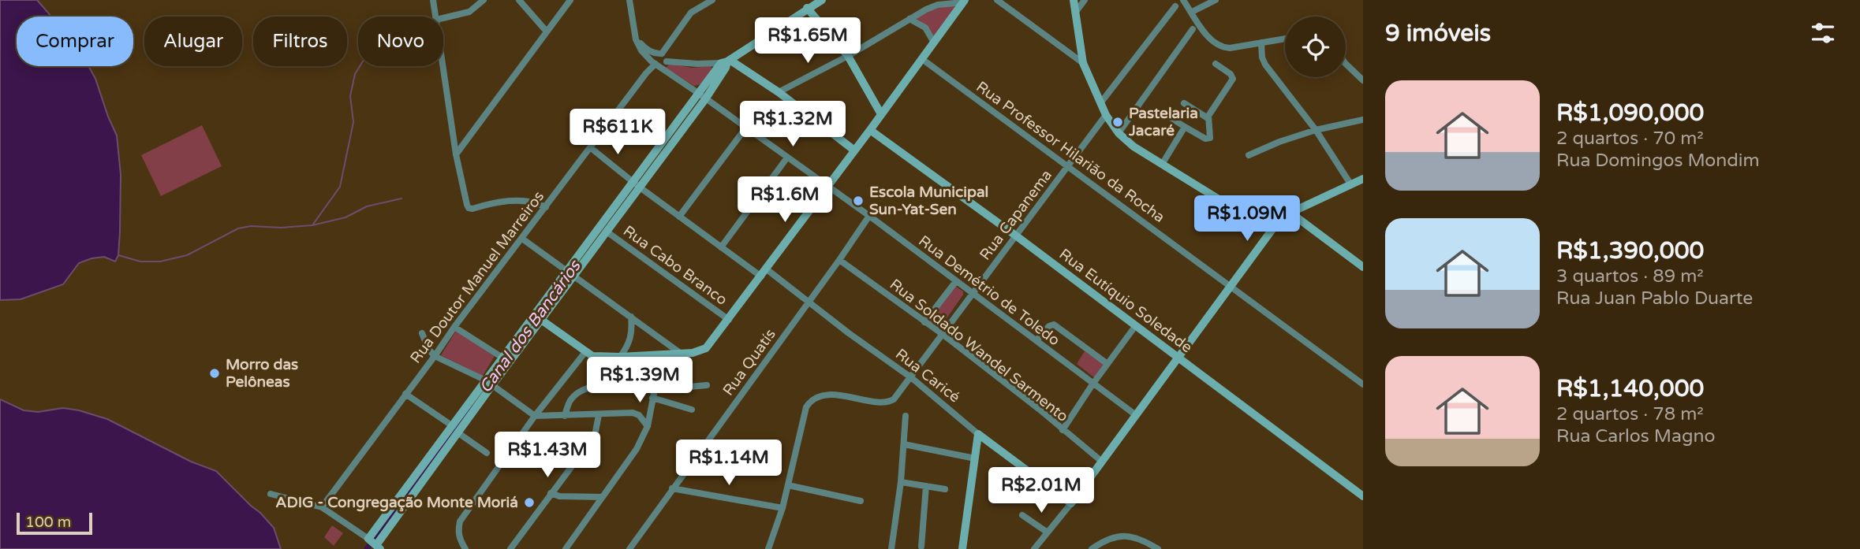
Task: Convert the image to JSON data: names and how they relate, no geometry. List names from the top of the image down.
{
  "streets": {
    "street": [
      "Rua Professor Hilarião da Rocha",
      "Rua Capanema",
      "Rua Cabo Branco",
      "Rua Doutor Manuel Marreiros",
      "Rua Demétrio de Toledo",
      "Rua Eutíquio Soledade",
      "Rua Soldado Wandel Sarmento",
      "Rua Quatís",
      "Rua Caricé"
    ]
  },
  "crossings": [
    ["Rua Professor Hilarião da Rocha", "Rua Capanema"],
    ["Rua Capanema", "Rua Demétrio de Toledo"],
    ["Rua Capanema", "Rua Eutíquio Soledade"],
    ["Rua Capanema", "Rua Soldado Wandel Sarmento"],
    ["Rua Capanema", "Rua Caricé"],
    ["Rua Doutor Manuel Marreiros", "Rua Demétrio de Toledo"],
    ["Rua Doutor Manuel Marreiros", "Rua Caricé"],
    ["Rua Demétrio de Toledo", "Rua Quatís"],
    ["Rua Soldado Wandel Sarmento", "Rua Quatís"],
    ["Rua Quatís", "Rua Caricé"]
  ],
  "water": ["Canal dos Bancários"],
  "places": [
    "Pastelaria Jacaré",
    "Escola Municipal Sun-Yat-Sen",
    "Morro das Pelôneas",
    "ADIG - Congregação Monte Moriá"
  ],
  "scale_bar": "100 m",
  "page": {
    "heading": "9 imóveis",
    "chip": [
      "Comprar",
      "Alugar",
      "Filtros",
      "Novo"
    ],
    "price": [
      "R$1.65M",
      "R$1.32M",
      "R$611K",
      "R$1.6M",
      "R$1.09M",
      "R$1.39M",
      "R$1.43M",
      "R$1.14M",
      "R$2.01M"
    ],
    "list": [
      {
        "name": "R$1,090,000",
        "note": "2 quartos · 70 m² · Rua Domingos Mondim"
      },
      {
        "name": "R$1,390,000",
        "note": "3 quartos · 89 m² · Rua Juan Pablo Duarte"
      },
      {
        "name": "R$1,140,000",
        "note": "2 quartos · 78 m² · Rua Carlos Magno"
      }
    ],
    "scale": "100 m"
  }
}
